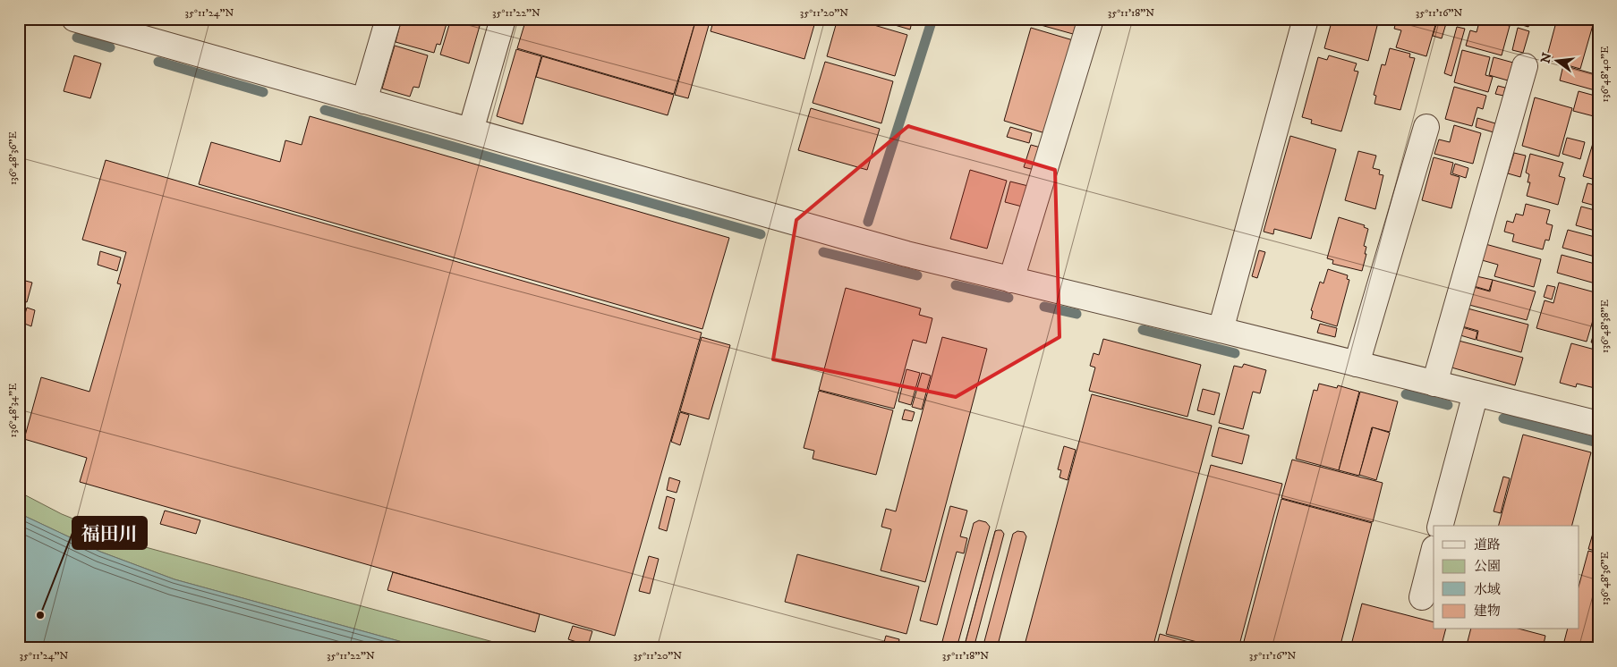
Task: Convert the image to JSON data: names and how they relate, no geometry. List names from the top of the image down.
{
  "places": ["福田川"],
  "legend": [
    "道路",
    "公園",
    "水域",
    "建物"
  ],
  "north": "left",
  "coordinates": [
    "35°11'24\"N",
    "35°11'22\"N",
    "35°11'20\"N",
    "35°11'18\"N",
    "35°11'16\"N",
    "136°48'40\"E",
    "136°48'36\"E",
    "136°48'38\"E",
    "136°48'34\"E"
  ]
}
